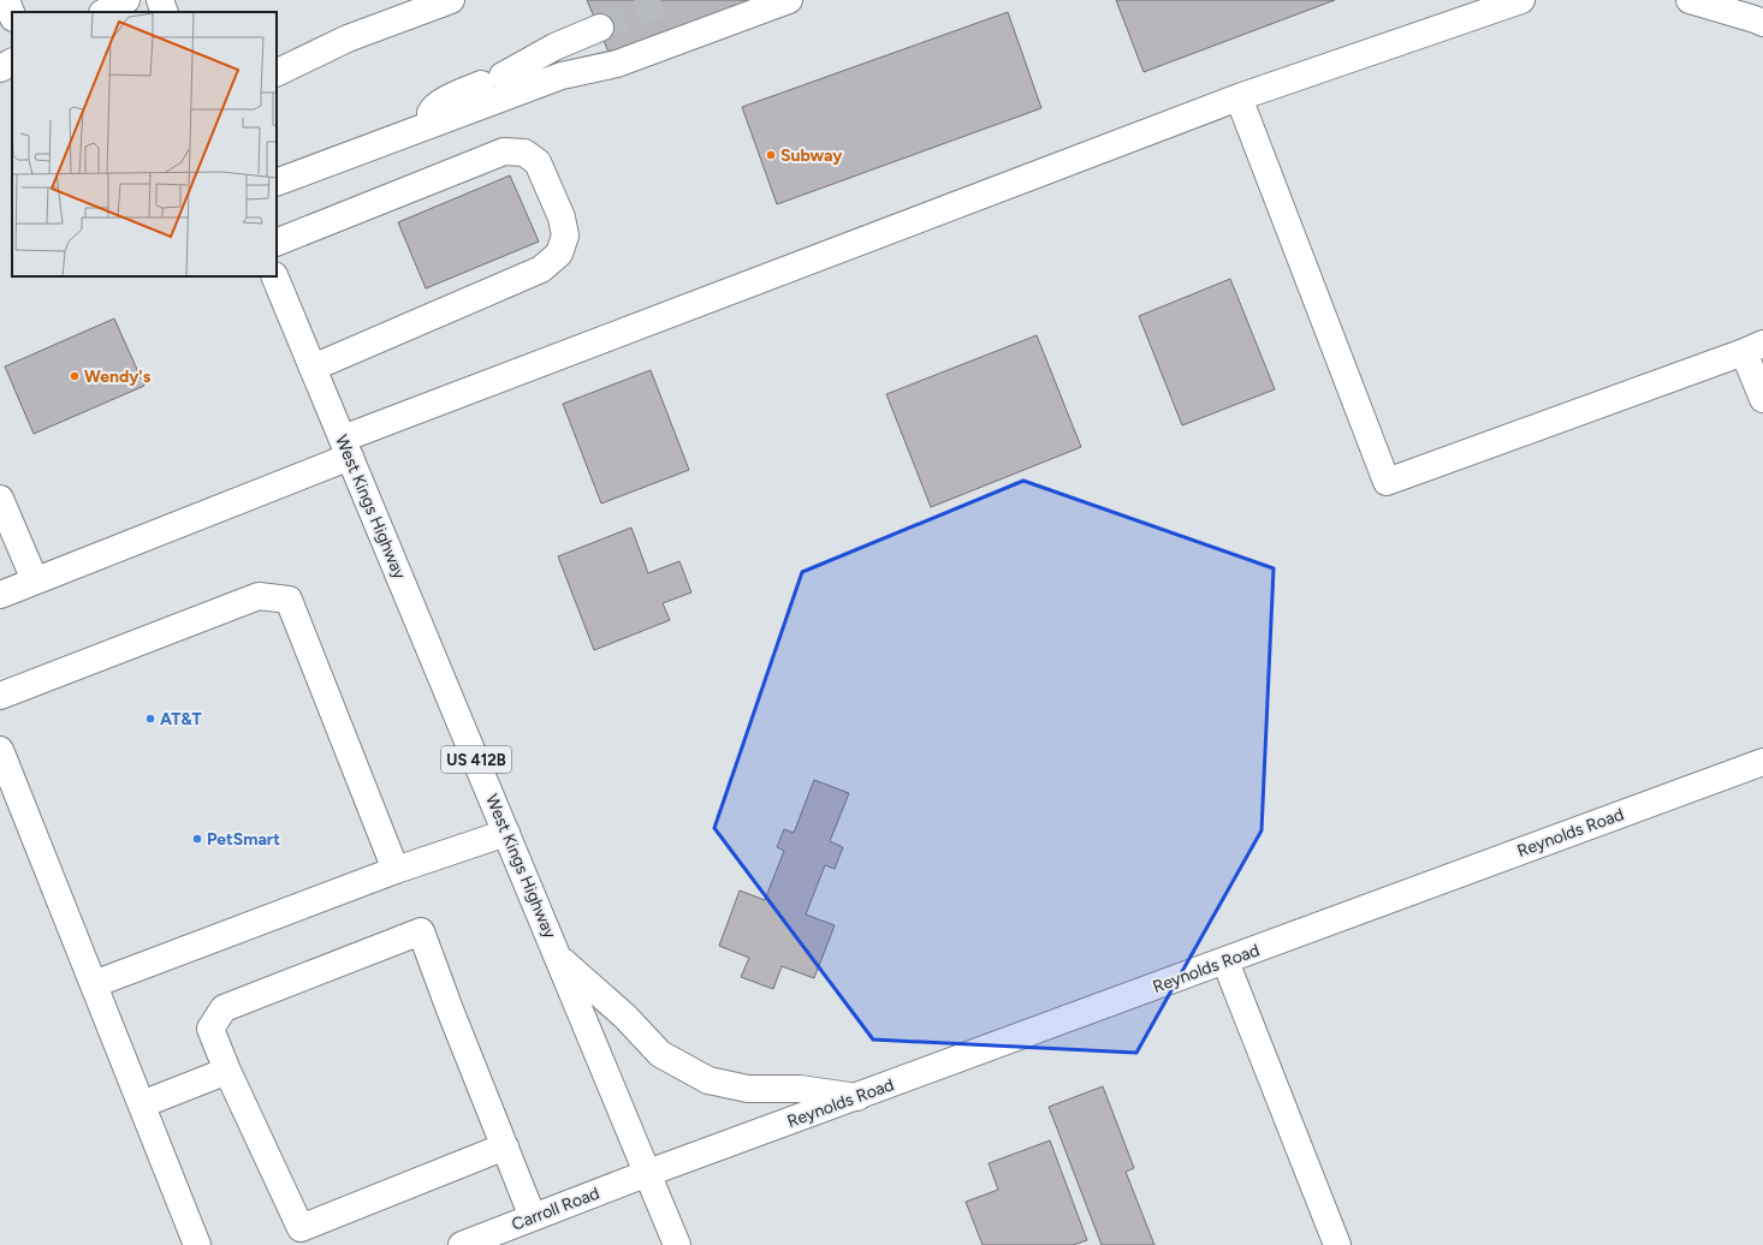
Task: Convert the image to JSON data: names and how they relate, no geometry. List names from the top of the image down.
{
  "streets": {
    "main road": [
      "West Kings Highway",
      "US 412B",
      "Reynolds Road",
      "Carroll Road"
    ]
  },
  "crossings": [
    ["West Kings Highway", "Reynolds Road"],
    ["West Kings Highway", "Carroll Road"],
    ["Reynolds Road", "Carroll Road"]
  ],
  "places": [
    "Subway",
    "Wendy's",
    "AT&T",
    "PetSmart"
  ]
}
